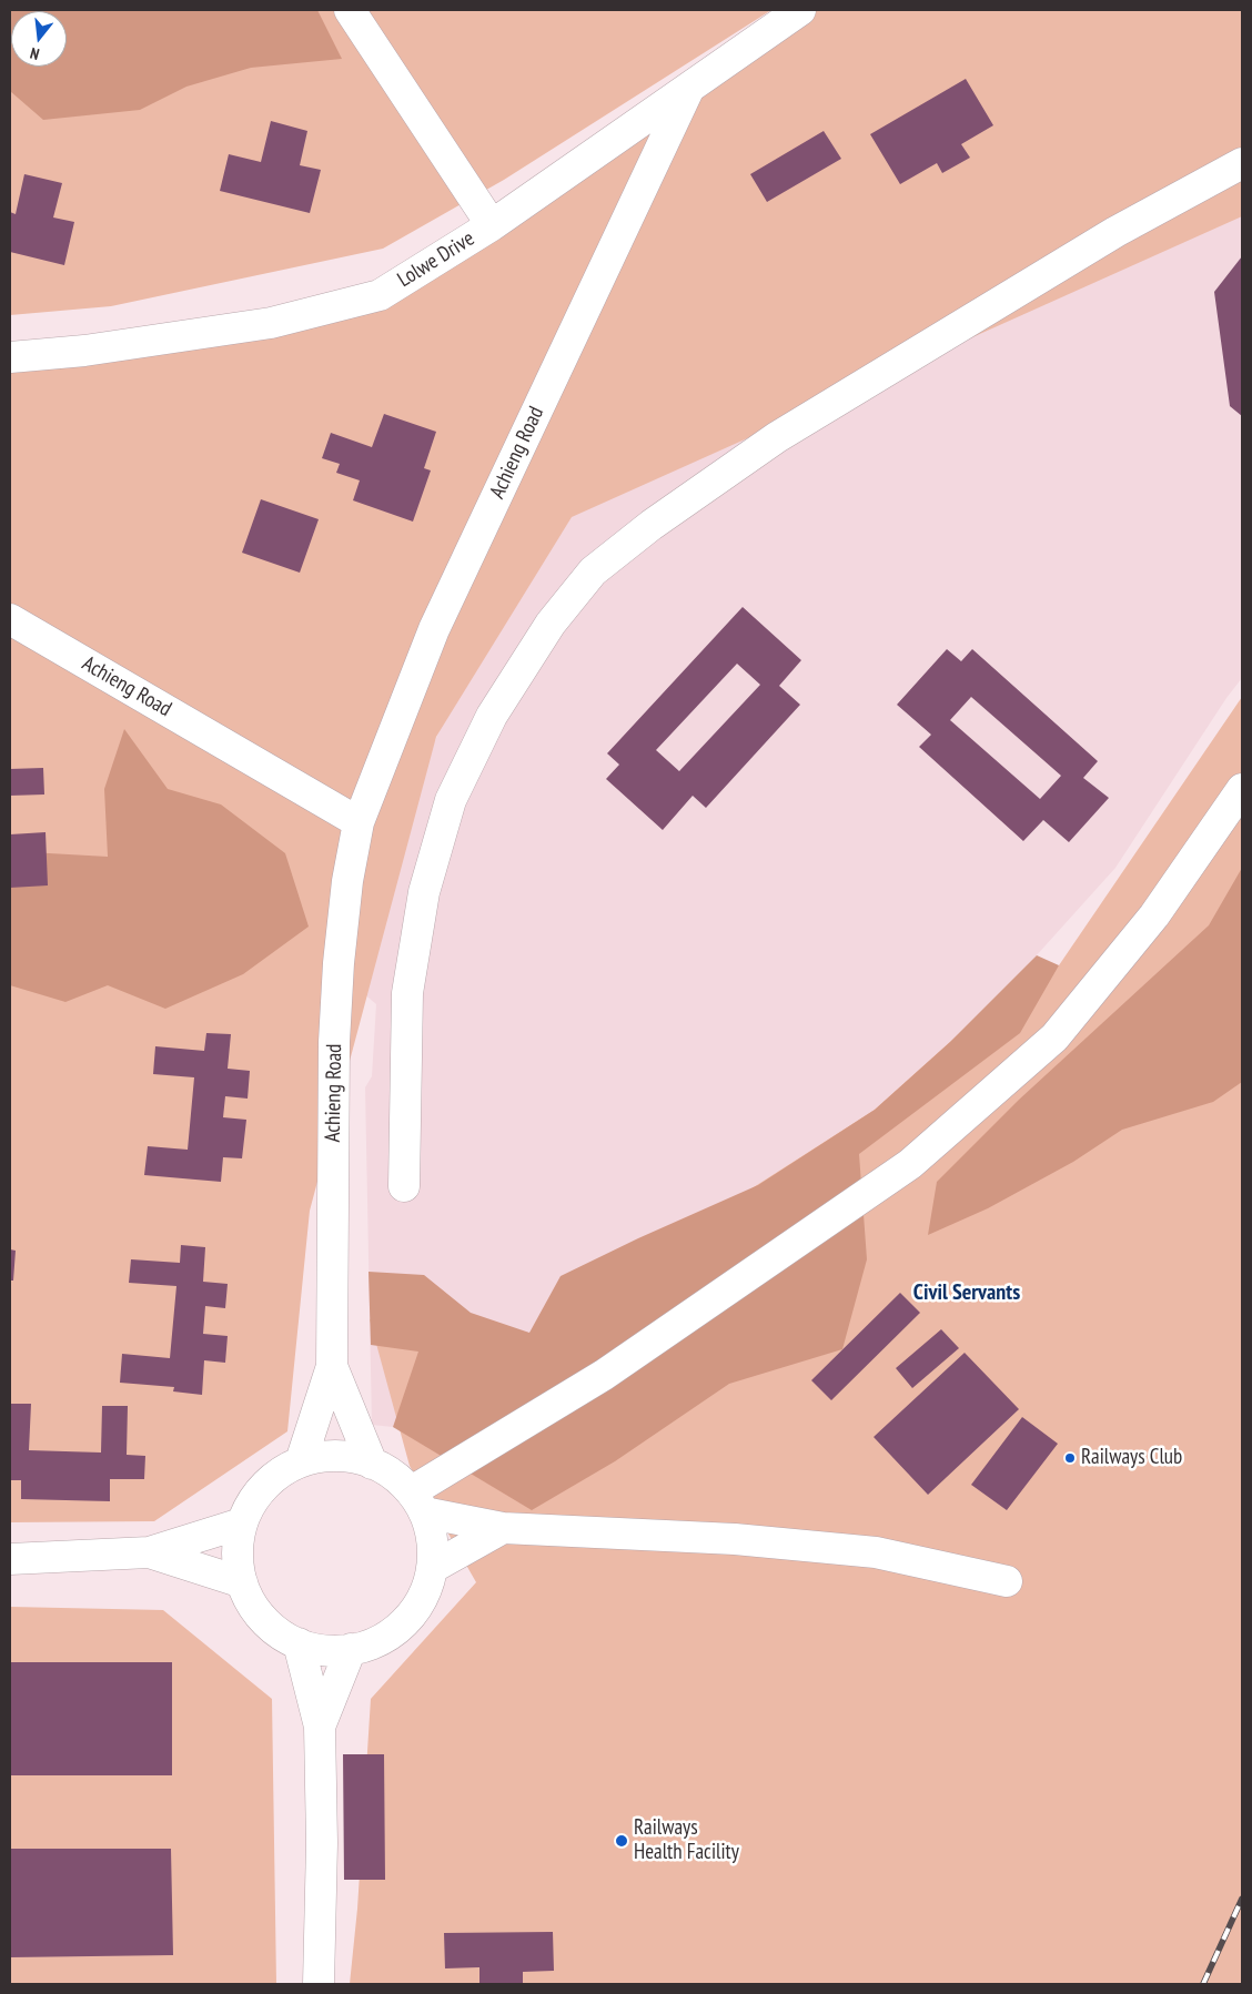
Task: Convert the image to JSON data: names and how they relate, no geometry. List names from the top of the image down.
{
  "streets": {
    "street": ["Lolwe Drive", "Achieng Road"]
  },
  "crossings": [
    ["Lolwe Drive", "Achieng Road"]
  ],
  "districts": ["Civil Servants"],
  "places": ["Railways Club", "Railways Health Facility"],
  "north": "bottom"
}
